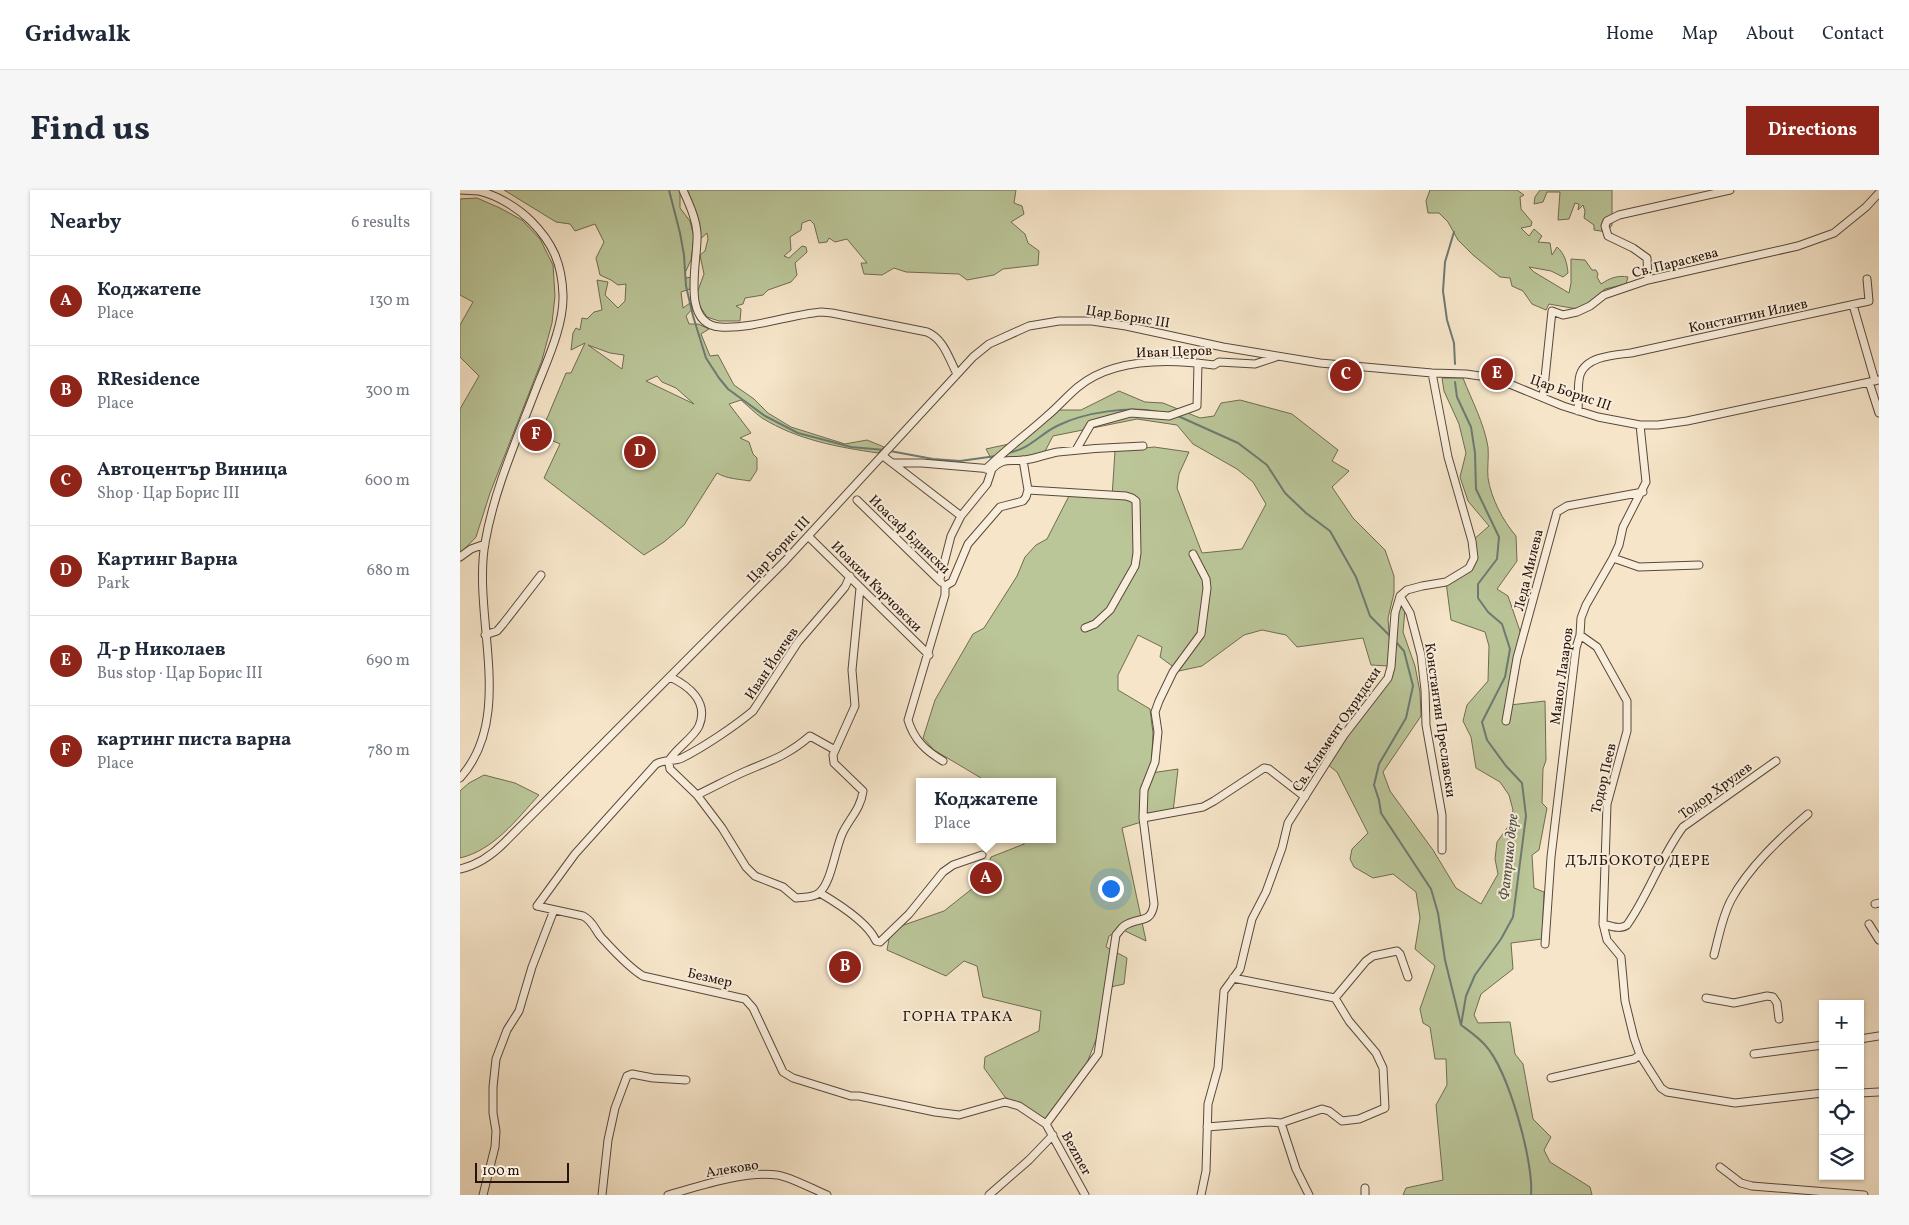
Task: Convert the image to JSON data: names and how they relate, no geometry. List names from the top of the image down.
{
  "streets": {
    "street": [
      "Св. Параскева",
      "Константин Илиев",
      "Цар Борис III",
      "Иван Церов",
      "Иоасаф Бдински",
      "Леда Милева",
      "Иоаким Кърчовски",
      "Иван Йончев",
      "Манол Лазаров",
      "Константин Преславски",
      "Св. Климент Охридски",
      "Тодор Пеев",
      "Тодор Хрулев",
      "Безмер",
      "Bezmer",
      "Алеково"
    ]
  },
  "crossings": [
    ["Св. Параскева", "Цар Борис III"],
    ["Константин Илиев", "Цар Борис III"],
    ["Цар Борис III", "Иван Церов"],
    ["Цар Борис III", "Иоаким Кърчовски"],
    ["Цар Борис III", "Манол Лазаров"],
    ["Леда Милева", "Манол Лазаров"],
    ["Иоаким Кърчовски", "Иван Йончев"],
    ["Иван Йончев", "Безмер"],
    ["Манол Лазаров", "Тодор Пеев"],
    ["Константин Преславски", "Св. Климент Охридски"],
    ["Тодор Пеев", "Тодор Хрулев"],
    ["Безмер", "Bezmer"]
  ],
  "districts": ["ДЪЛБОКОТО ДЕРЕ", "ГОРНА ТРАКА"],
  "water": ["Фатрико дере"],
  "scale_bar": "100 m",
  "page": {
    "header": "Gridwalk",
    "nav": [
      "Home",
      "Map",
      "About",
      "Contact"
    ],
    "title": "Find us",
    "buttons": "Directions",
    "heading": ["Nearby", "6 results"],
    "list": [
      {
        "mark": "A",
        "name": "Коджатепе",
        "note": "Place",
        "value": "130 m"
      },
      {
        "mark": "B",
        "name": "RResidence",
        "note": "Place",
        "value": "300 m"
      },
      {
        "mark": "C",
        "name": "Автоцентър Виница",
        "note": "Shop · Цар Борис III",
        "value": "600 m"
      },
      {
        "mark": "D",
        "name": "Картинг Варна",
        "note": "Park",
        "value": "680 m"
      },
      {
        "mark": "E",
        "name": "Д-р Николаев",
        "note": "Bus stop · Цар Борис III",
        "value": "690 m"
      },
      {
        "mark": "F",
        "name": "картинг писта варна",
        "note": "Place",
        "value": "780 m"
      }
    ],
    "pins": [
      "E",
      "C",
      "F",
      "D",
      "A",
      "B"
    ],
    "popup": ["Коджатепе", "Place"],
    "map_buttons": ["+", "−"],
    "scale": "100 m"
  }
}
